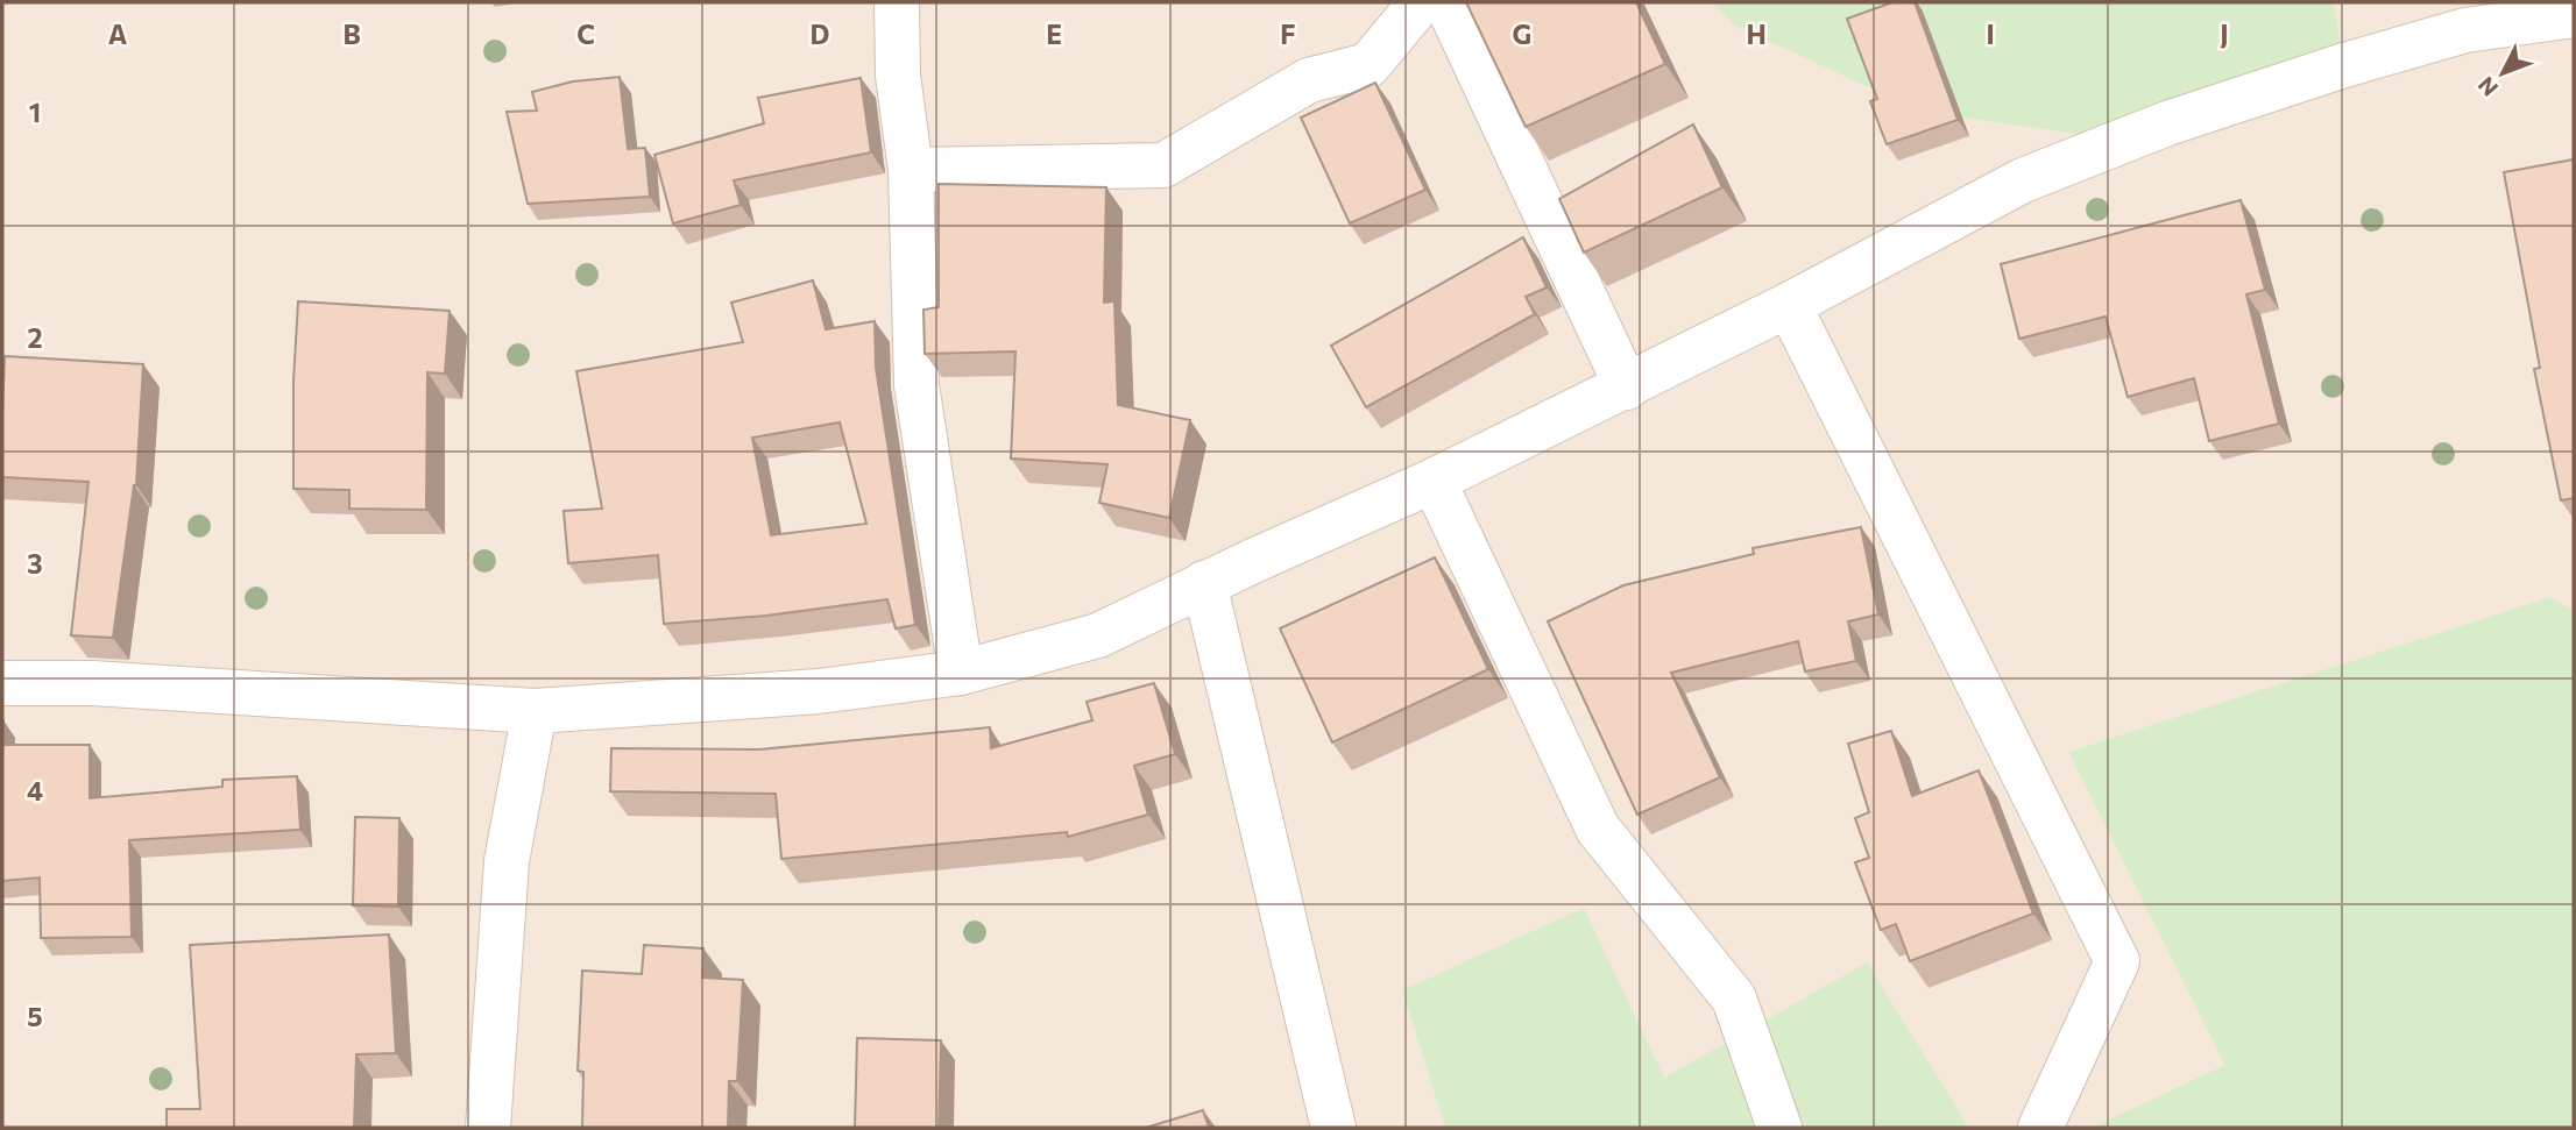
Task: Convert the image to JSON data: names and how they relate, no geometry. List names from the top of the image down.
{
  "north": "bottom left",
  "grid": {
    "columns": [
      "A",
      "B",
      "C",
      "D",
      "E",
      "F",
      "G",
      "H",
      "I",
      "J"
    ],
    "rows": [
      "1",
      "2",
      "3",
      "4",
      "5"
    ]
  }
}
